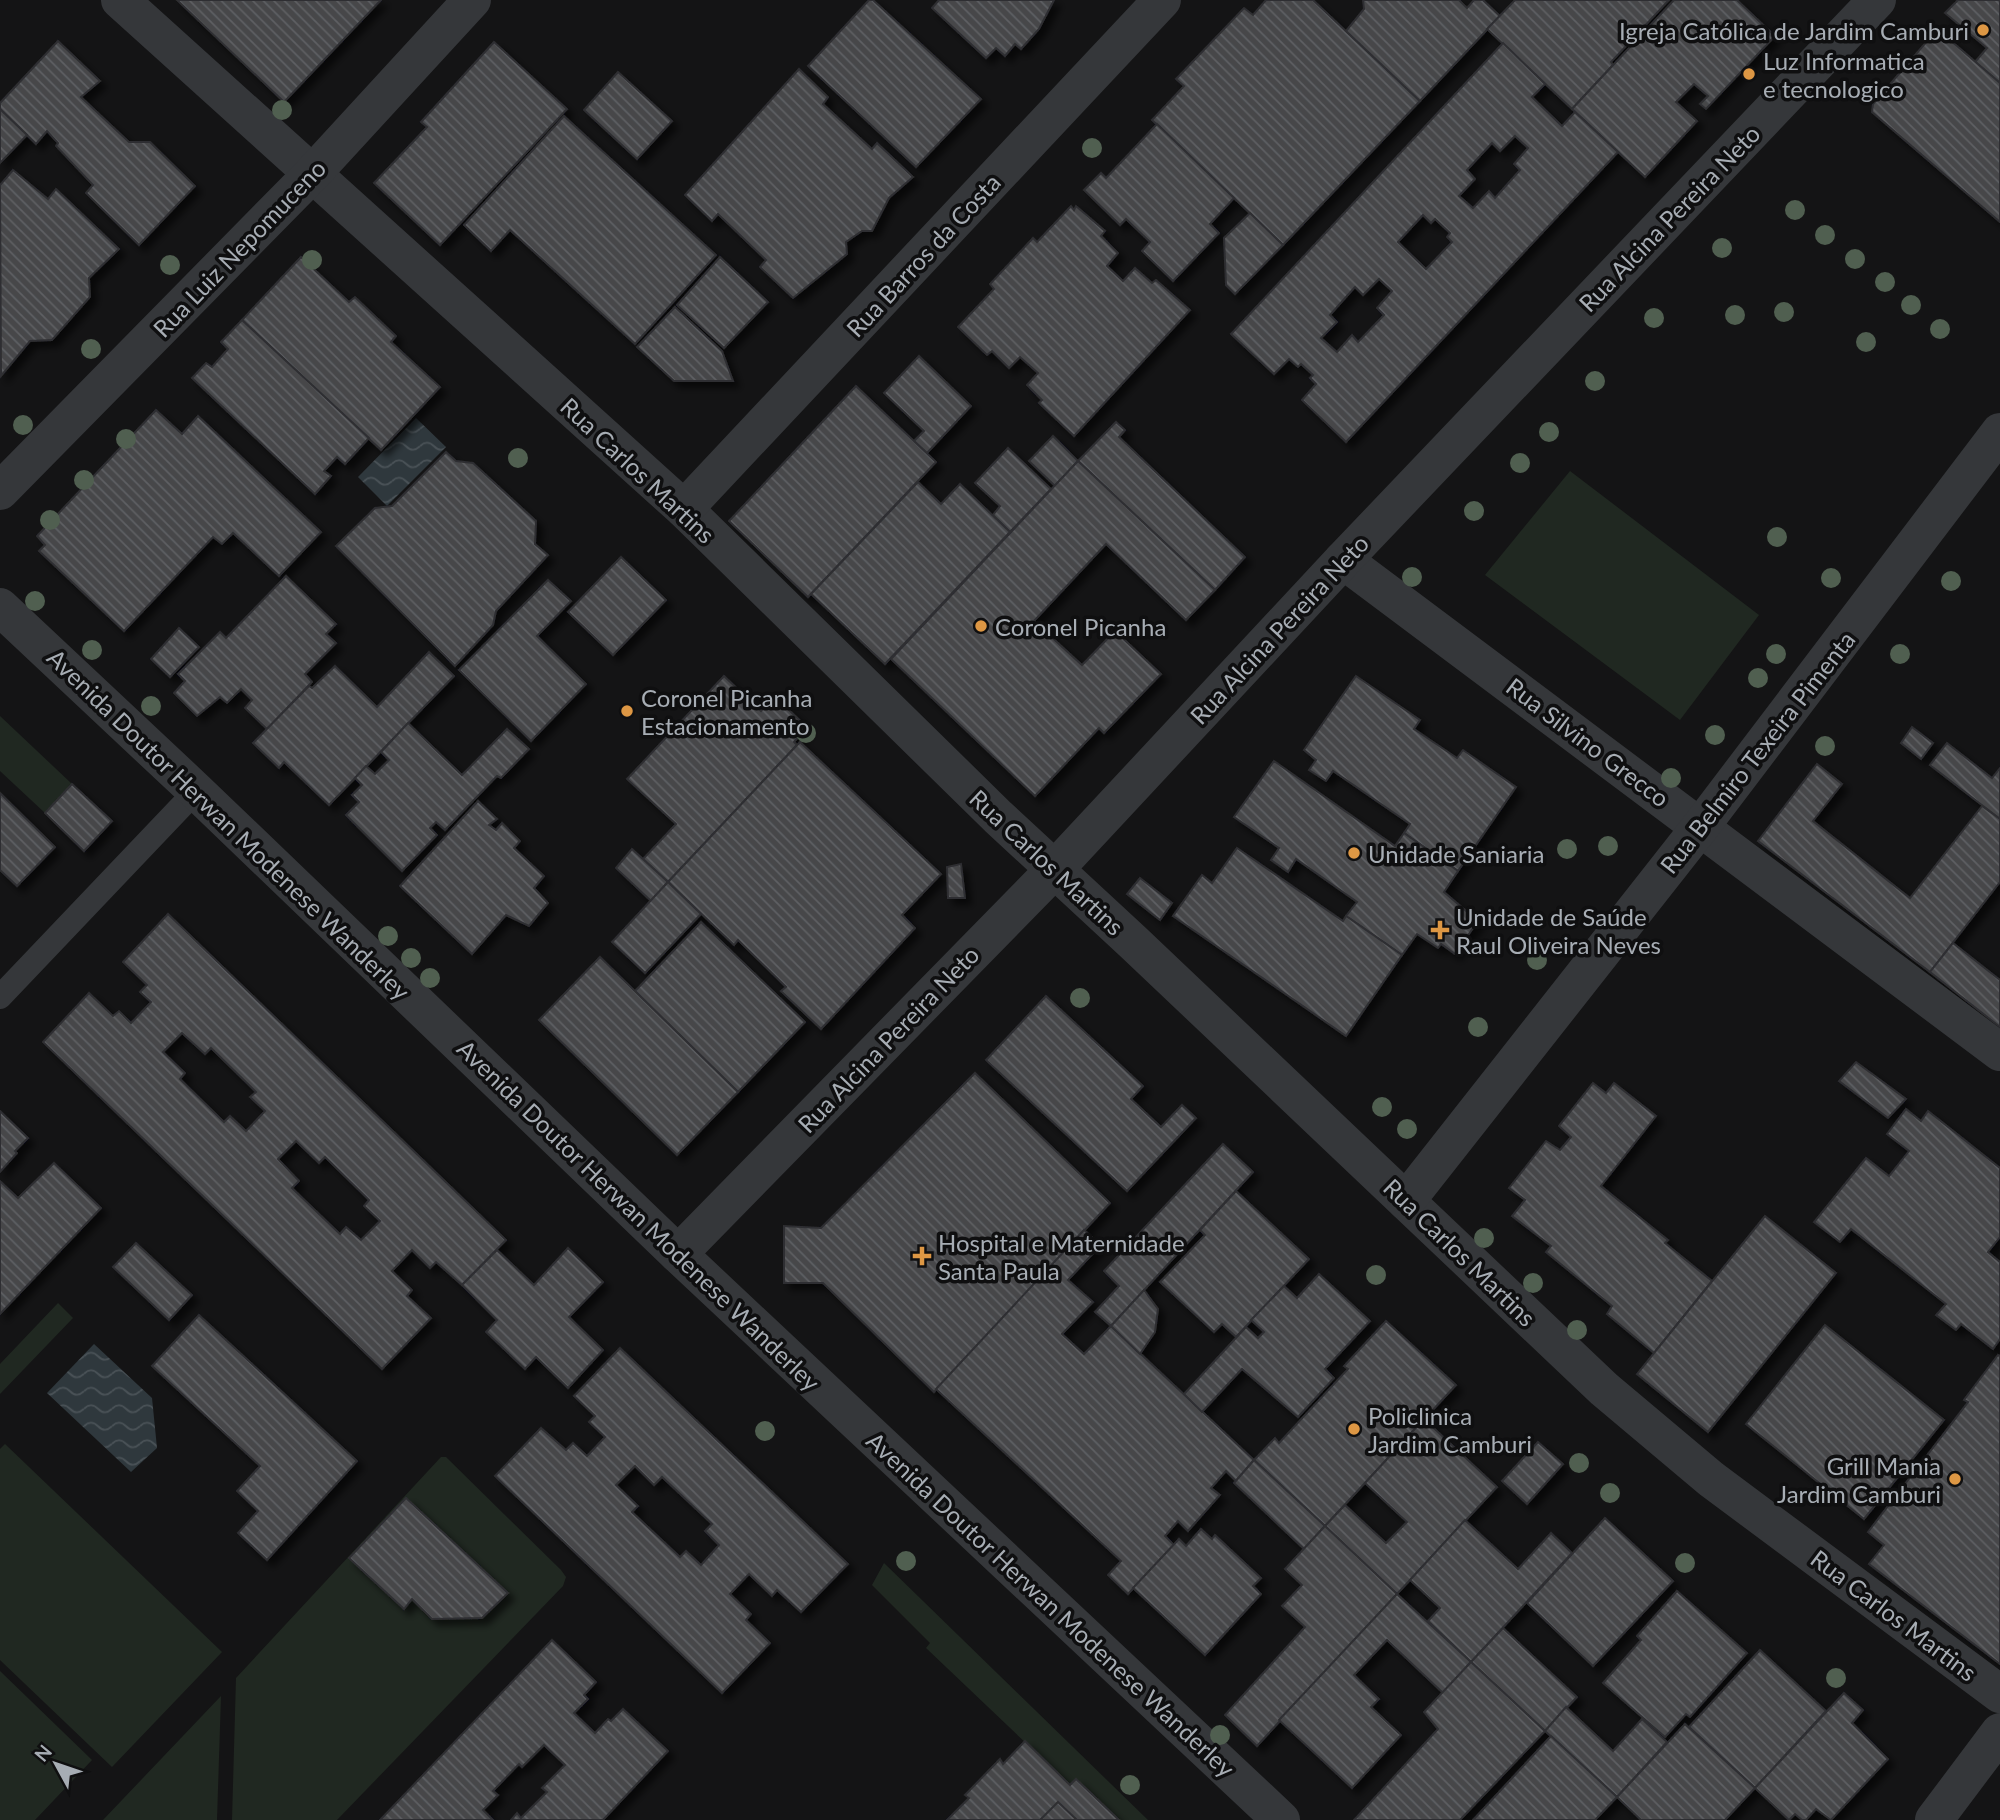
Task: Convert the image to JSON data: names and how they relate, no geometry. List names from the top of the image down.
{
  "streets": {
    "street": [
      "Rua Alcina Pereira Neto",
      "Rua Luiz Nepomuceno",
      "Rua Barros da Costa",
      "Rua Carlos Martins",
      "Rua Silvino Grecco",
      "Rua Belmiro Texeira Pimenta",
      "Avenida Doutor Herwan Modenese Wanderley"
    ]
  },
  "crossings": [
    ["Rua Alcina Pereira Neto", "Rua Carlos Martins"],
    ["Rua Alcina Pereira Neto", "Rua Silvino Grecco"],
    ["Rua Alcina Pereira Neto", "Avenida Doutor Herwan Modenese Wanderley"],
    ["Rua Luiz Nepomuceno", "Rua Carlos Martins"],
    ["Rua Barros da Costa", "Rua Carlos Martins"],
    ["Rua Carlos Martins", "Rua Belmiro Texeira Pimenta"],
    ["Rua Silvino Grecco", "Rua Belmiro Texeira Pimenta"]
  ],
  "places": {
    "other": [
      "Igreja Católica de Jardim Camburi",
      "Luz Informatica e tecnologico",
      "Coronel Picanha",
      "Coronel Picanha Estacionamento",
      "Unidade Saniaria",
      "Policlinica Jardim Camburi",
      "Grill Mania Jardim Camburi"
    ],
    "health": ["Unidade de Saúde Raul Oliveira Neves", "Hospital e Maternidade Santa Paula"]
  },
  "north": "top left"
}
